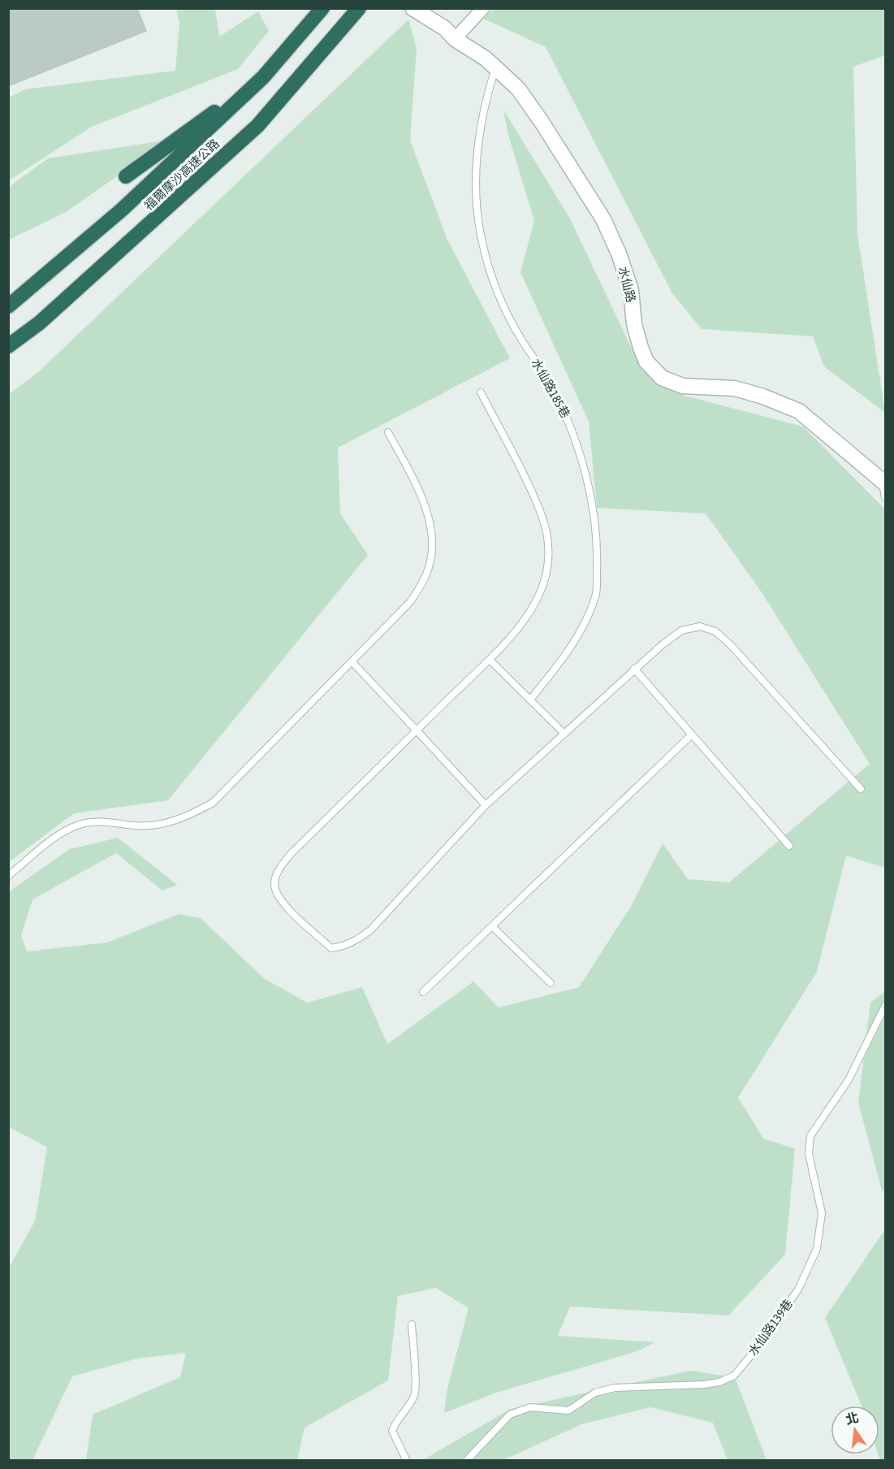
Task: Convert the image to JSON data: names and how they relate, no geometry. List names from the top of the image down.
{
  "streets": {
    "highway": ["福爾摩沙高速公路"],
    "street": ["水仙路"],
    "lane": ["水仙路185巷", "水仙路139巷"]
  },
  "crossings": [
    ["水仙路", "水仙路185巷"]
  ],
  "north": "top"
}
